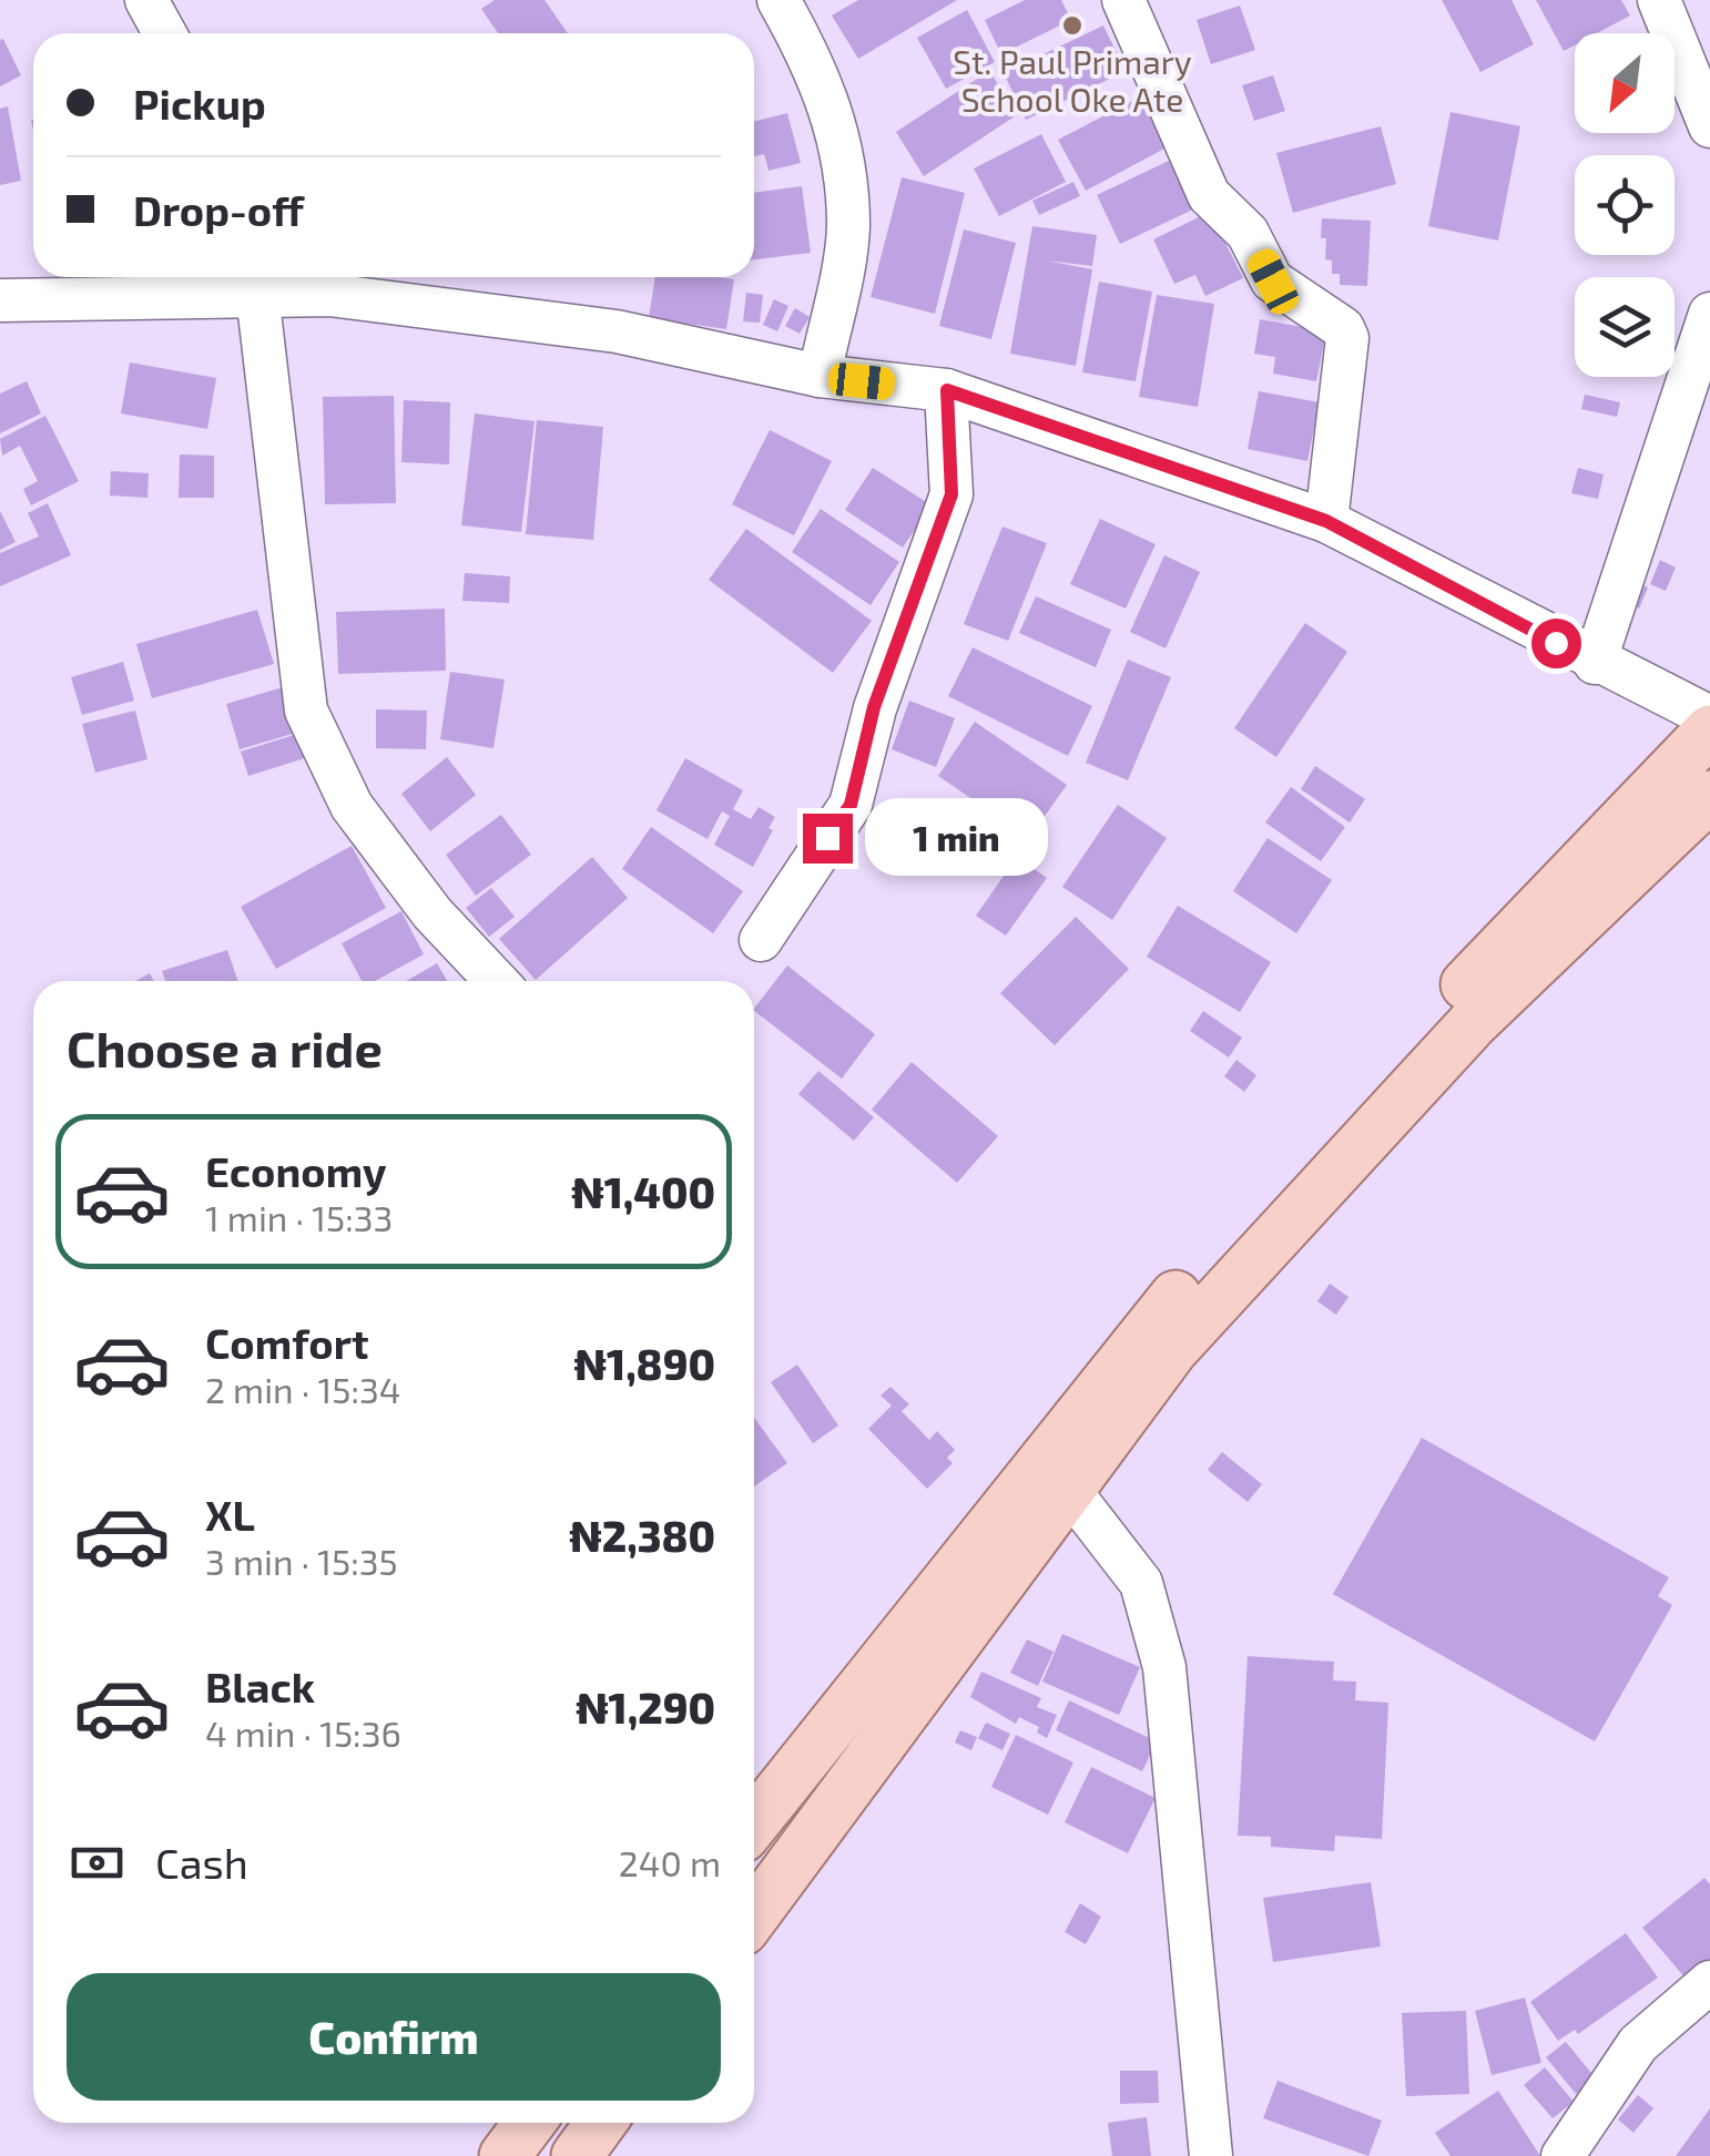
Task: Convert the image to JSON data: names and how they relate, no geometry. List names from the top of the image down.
{
  "places": ["St. Paul Primary School Oke Ate"],
  "north": "bottom left",
  "page": {
    "banner": ["Pickup", "Drop-off"],
    "bubble": "1 min",
    "heading": "Choose a ride",
    "list": [
      {
        "name": "Economy",
        "note": "1 min · 15:33",
        "value": "₦1,400"
      },
      {
        "name": "Comfort",
        "note": "2 min · 15:34",
        "value": "₦1,890"
      },
      {
        "name": "XL",
        "note": "3 min · 15:35",
        "value": "₦2,380"
      },
      {
        "name": "Black",
        "note": "4 min · 15:36",
        "value": "₦1,290"
      }
    ],
    "pay": ["Cash", "240 m"],
    "buttons": "Confirm"
  }
}
